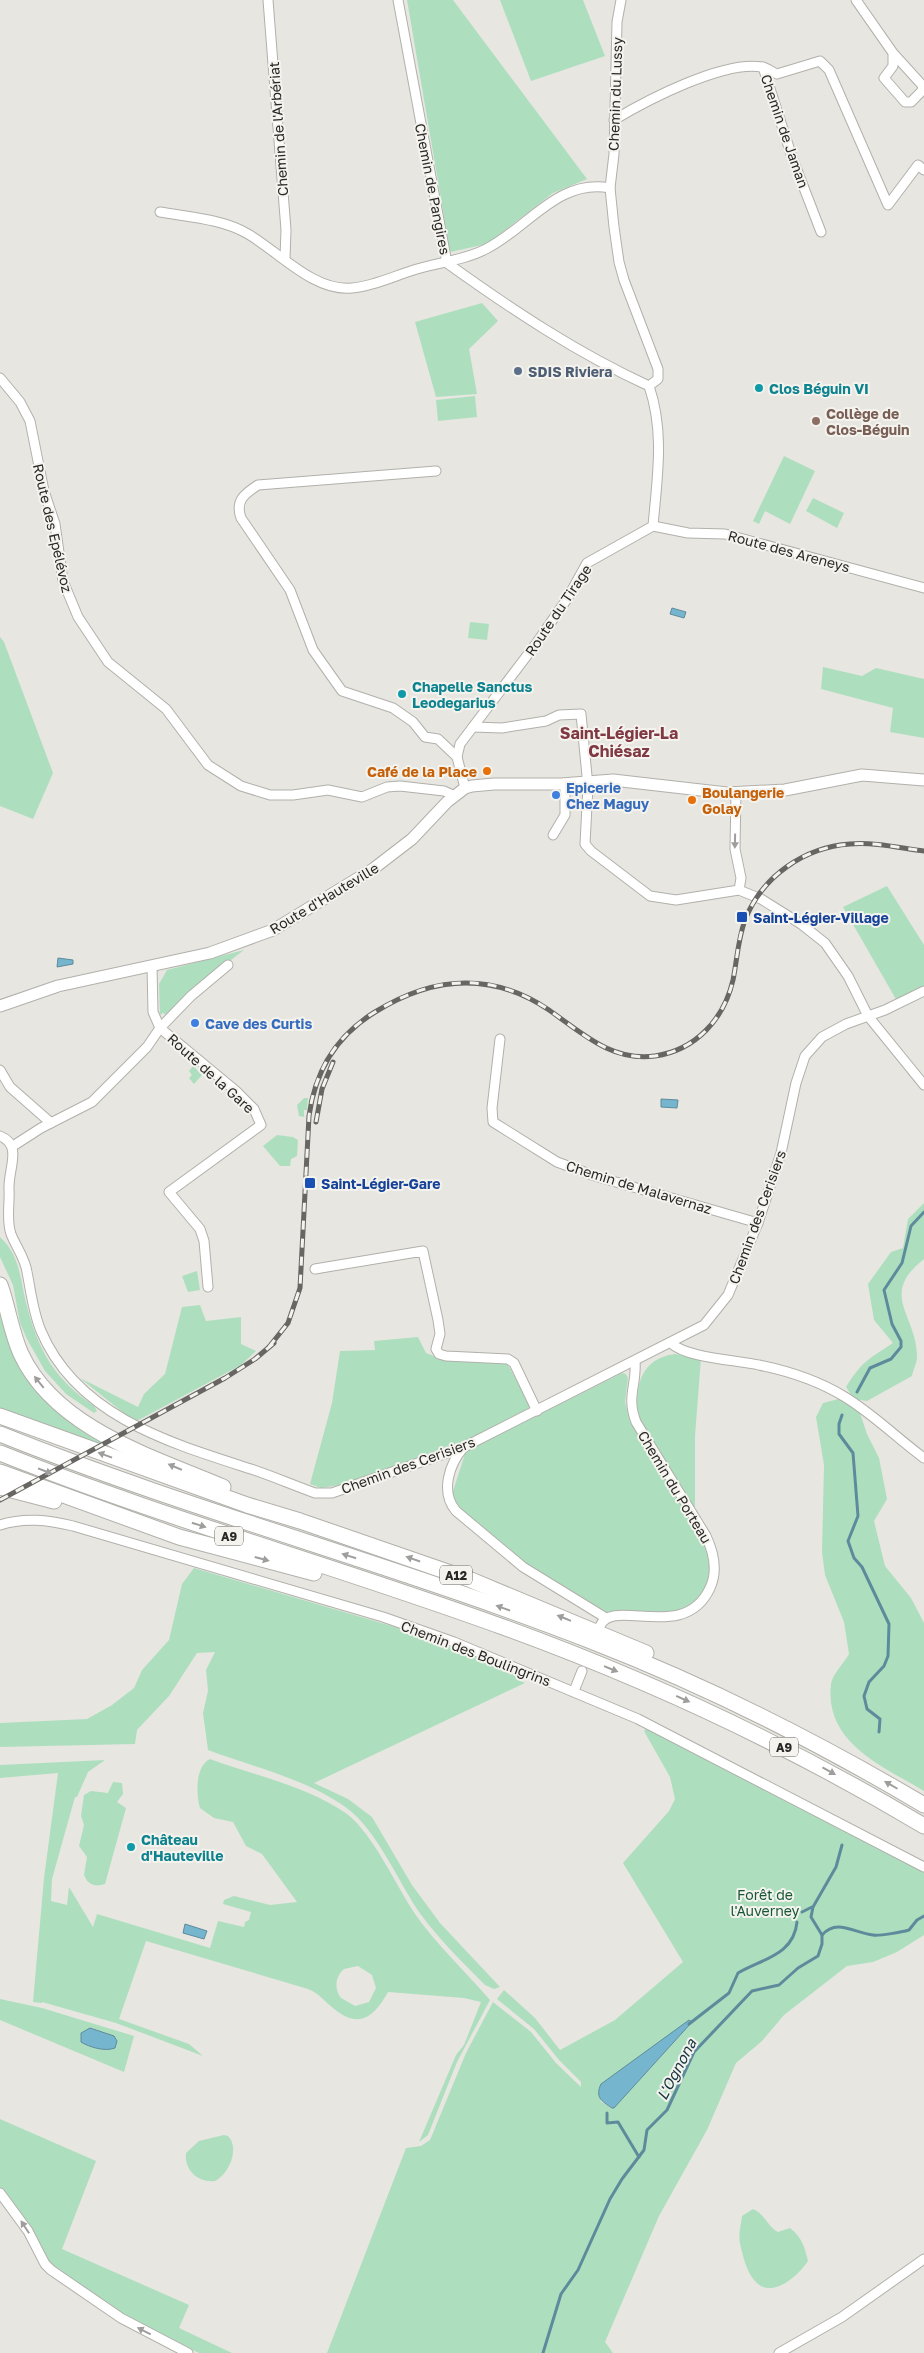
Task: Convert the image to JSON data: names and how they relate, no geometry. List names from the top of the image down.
{
  "streets": {
    "highway": ["A9", "A12"],
    "main road": ["Route d'Hauteville"],
    "street": [
      "Chemin du Lussy",
      "Chemin de l'Arbériat",
      "Chemin de Jaman",
      "Chemin de Pangires",
      "Route des Epélévoz",
      "Route des Areneys",
      "Route du Tirage",
      "Route de la Gare",
      "Chemin de Malavernaz",
      "Chemin des Cerisiers",
      "Chemin du Porteau",
      "Chemin des Boulingrins"
    ]
  },
  "crossings": [
    ["Chemin du Lussy", "Chemin de Jaman"],
    ["Route des Epélévoz", "Route d'Hauteville"],
    ["Route des Areneys", "Route du Tirage"],
    ["Route d'Hauteville", "Route de la Gare"],
    ["Chemin de Malavernaz", "Chemin des Cerisiers"],
    ["Chemin des Cerisiers", "Chemin du Porteau"],
    ["A9", "A12"]
  ],
  "districts": ["Saint-Légier-La Chiésaz"],
  "water": ["L'Ognona"],
  "parks": ["Forêt de l'Auverney"],
  "places": {
    "other": [
      "SDIS Riviera",
      "Clos Béguin VI",
      "Collège de Clos-Béguin",
      "Chapelle Sanctus Leodegarius",
      "Café de la Place",
      "Epicerie Chez Maguy",
      "Boulangerie Golay",
      "Cave des Curtis",
      "Château d'Hauteville"
    ],
    "transit": ["Saint-Légier-Village", "Saint-Légier-Gare"]
  }
}
